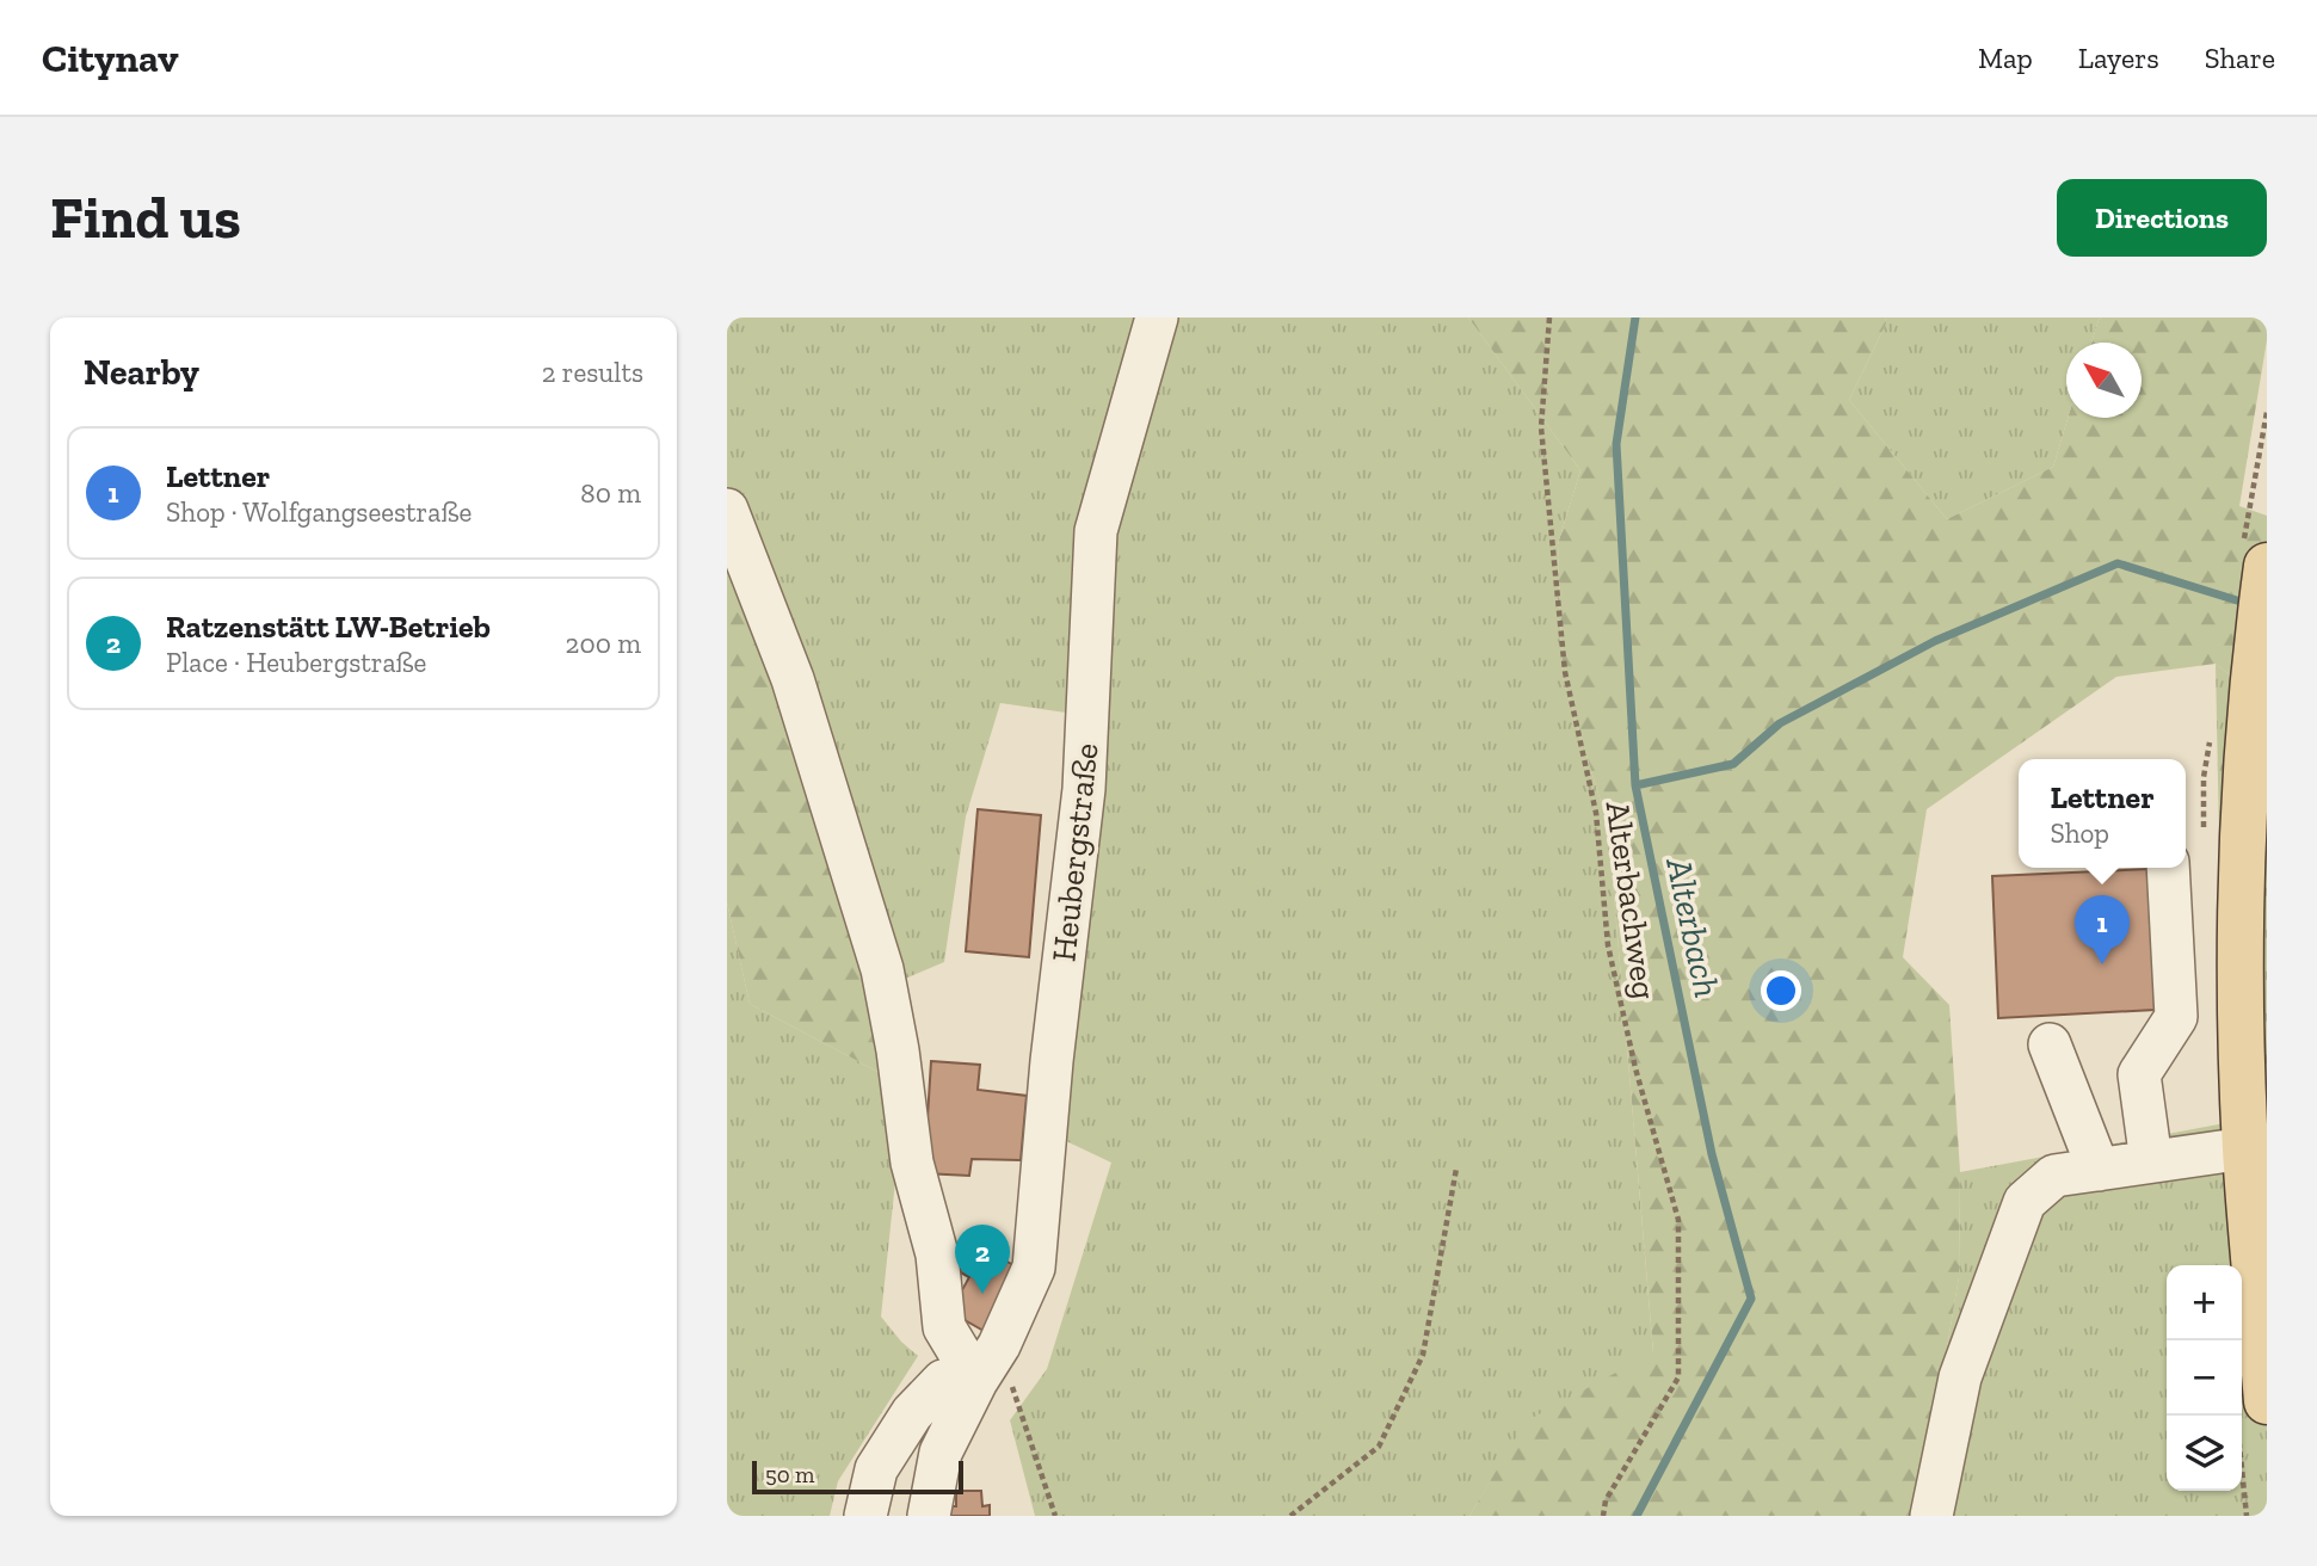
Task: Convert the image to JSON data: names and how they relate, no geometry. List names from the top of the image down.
{
  "streets": {
    "street": ["Heubergstraße"],
    "path": ["Alterbachweg"]
  },
  "water": ["Alterbach"],
  "scale_bar": "50 m",
  "north": "top left",
  "page": {
    "header": "Citynav",
    "nav": ["Map", "Layers", "Share"],
    "buttons": "Directions",
    "title": "Find us",
    "heading": ["Nearby", "2 results"],
    "list": [
      {
        "mark": "1",
        "name": "Lettner",
        "note": "Shop · Wolfgangseestraße",
        "value": "80 m"
      },
      {
        "mark": "2",
        "name": "Ratzenstätt LW-Betrieb",
        "note": "Place · Heubergstraße",
        "value": "200 m"
      }
    ],
    "popup": ["Lettner", "Shop"],
    "pins": ["1", "2"],
    "map_buttons": ["+", "−"],
    "scale": "50 m"
  }
}
